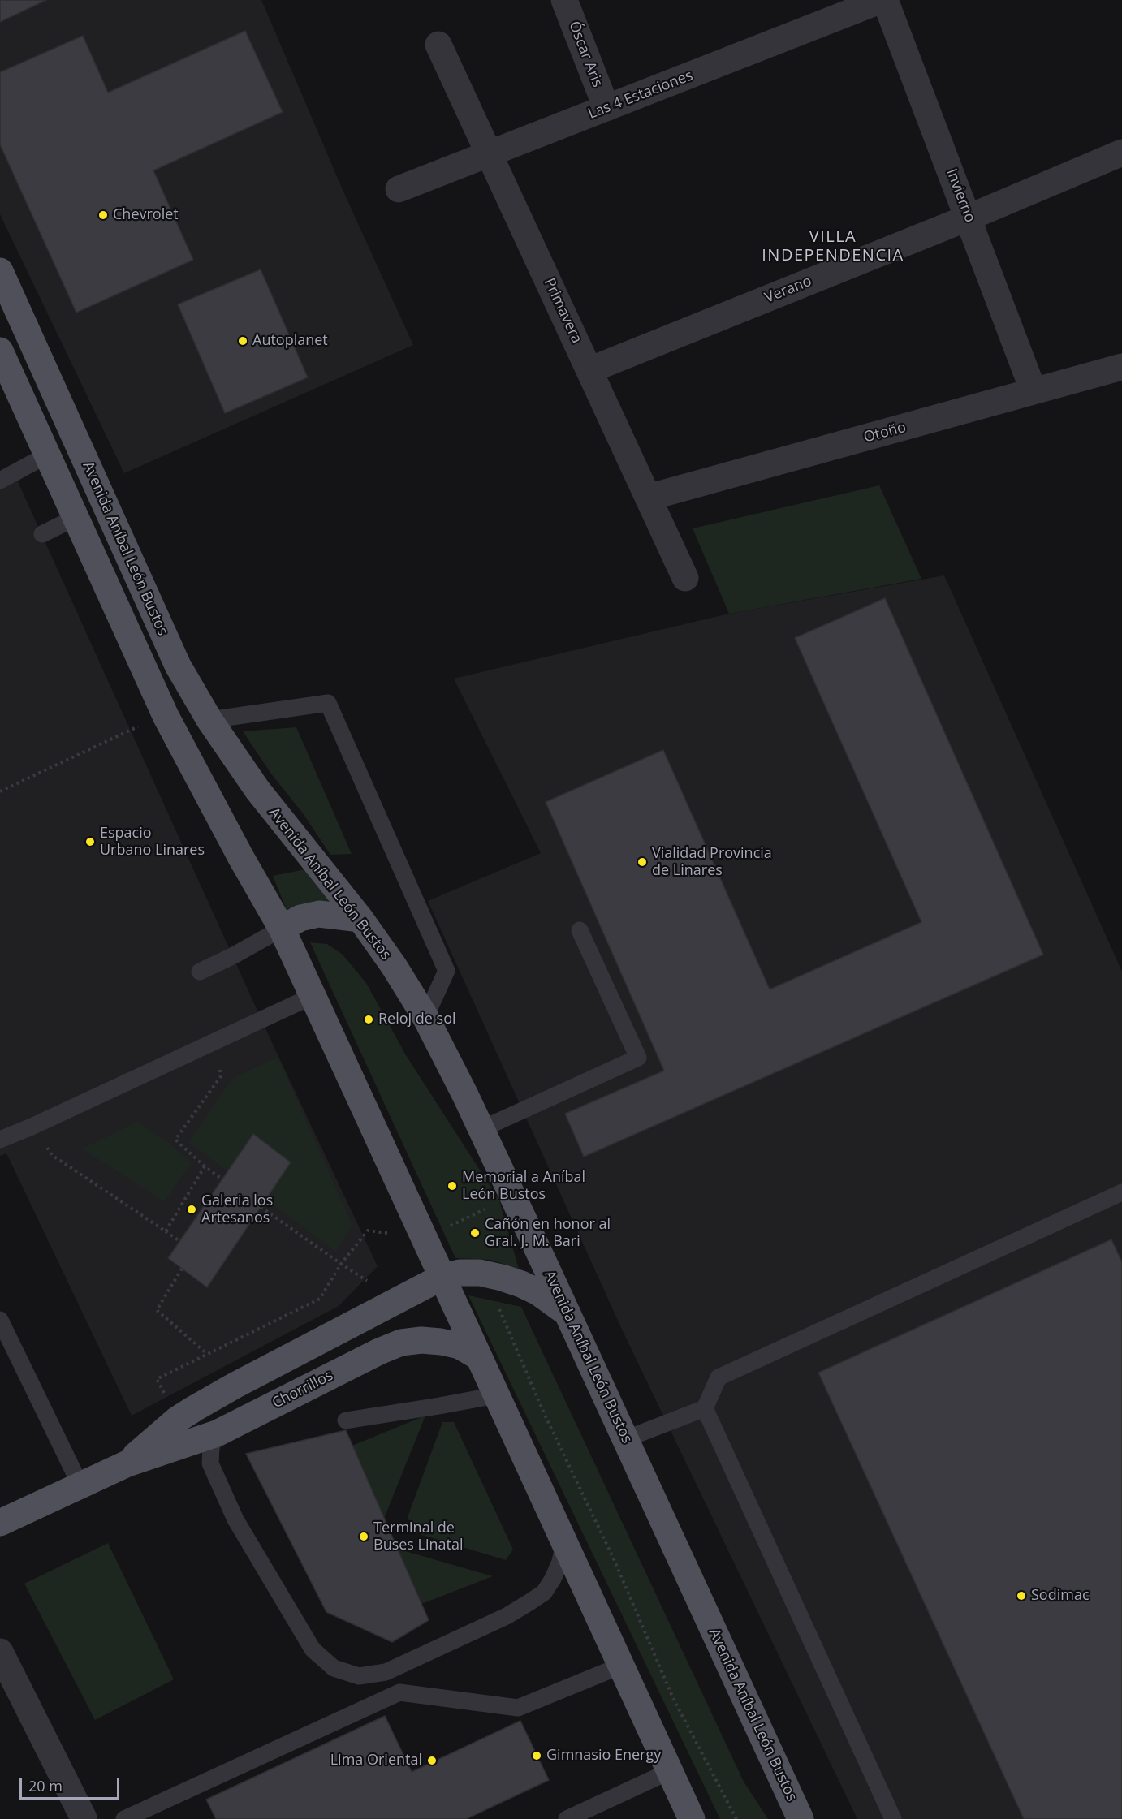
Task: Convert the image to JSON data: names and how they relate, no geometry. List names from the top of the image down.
{
  "streets": {
    "main road": ["Avenida Aníbal León Bustos", "Chorrillos"],
    "street": [
      "Óscar Aris",
      "Las 4 Estaciones",
      "Invierno",
      "Verano",
      "Primavera",
      "Otoño"
    ]
  },
  "crossings": [
    ["Óscar Aris", "Las 4 Estaciones"],
    ["Las 4 Estaciones", "Invierno"],
    ["Las 4 Estaciones", "Primavera"],
    ["Invierno", "Verano"],
    ["Invierno", "Otoño"],
    ["Verano", "Primavera"],
    ["Primavera", "Otoño"]
  ],
  "districts": ["VILLA INDEPENDENCIA"],
  "places": [
    "Chevrolet",
    "Autoplanet",
    "Espacio Urbano Linares",
    "Vialidad Provincia de Linares",
    "Reloj de sol",
    "Memorial a Aníbal León Bustos",
    "Galeria los Artesanos",
    "Cañón en honor al Gral. J. M. Bari",
    "Terminal de Buses Linatal",
    "Sodimac",
    "Gimnasio Energy",
    "Lima Oriental"
  ],
  "scale_bar": "20 m"
}
